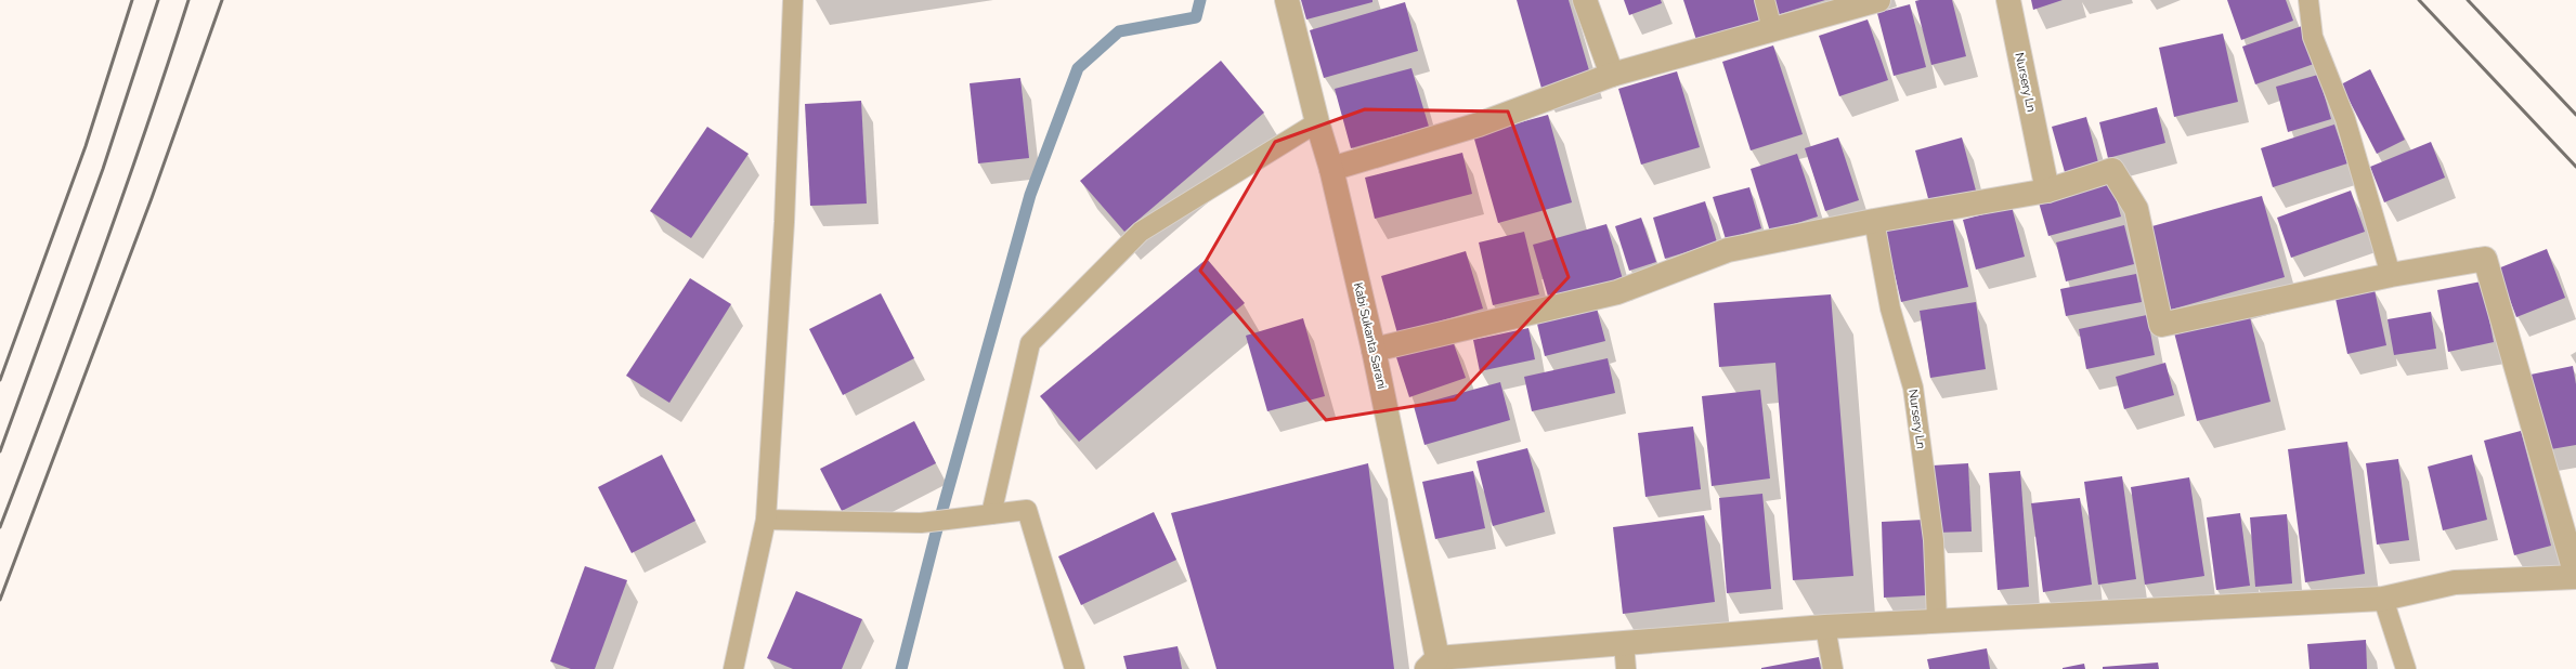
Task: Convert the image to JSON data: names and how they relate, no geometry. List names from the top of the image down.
{
  "streets": {
    "street": ["Nursery Ln", "Kabi Sukanta Sarani"]
  }
}
